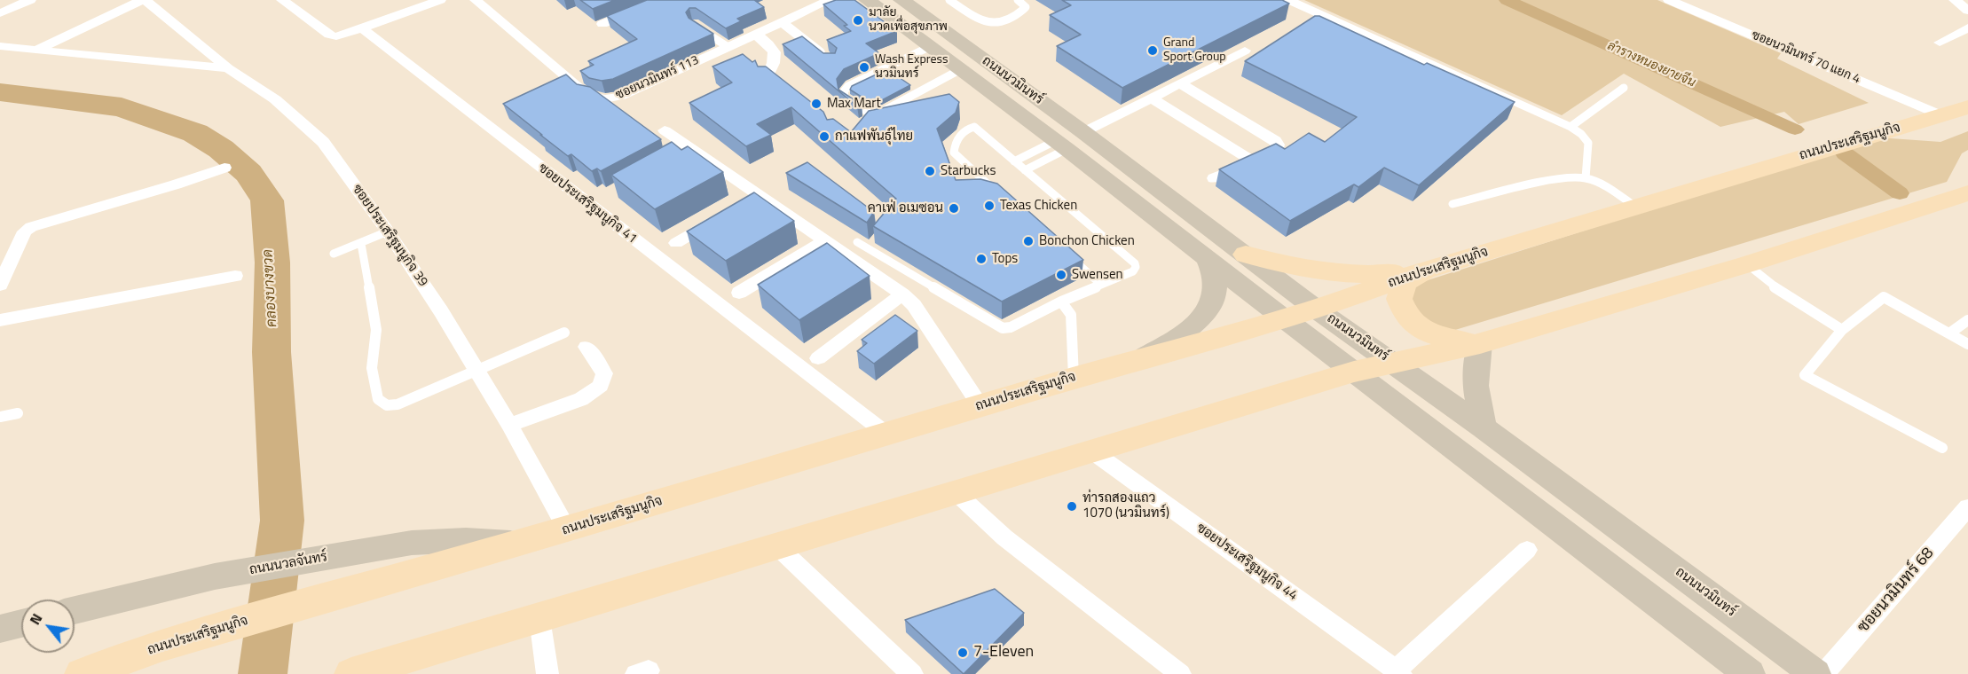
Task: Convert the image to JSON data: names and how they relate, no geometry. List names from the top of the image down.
{
  "streets": {
    "main road": ["ถนนนวมินทร์", "ถนนประเสริฐมนูกิจ", "ถนนนวลจันทร์"],
    "street": [
      "ซอยนวมินทร์ 70 แยก 4",
      "ซอยนวมินทร์ 113",
      "ซอยประเสริฐมนูกิจ 41",
      "ซอยประเสริฐมนูกิจ 39",
      "ซอยประเสริฐมนูกิจ 44",
      "ซอยนวมินทร์ 68"
    ]
  },
  "crossings": [
    ["ซอยนวมินทร์ 70 แยก 4", "ถนนประเสริฐมนูกิจ"],
    ["ถนนนวมินทร์", "ถนนประเสริฐมนูกิจ"],
    ["ถนนประเสริฐมนูกิจ", "ซอยประเสริฐมนูกิจ 41"],
    ["ถนนประเสริฐมนูกิจ", "ซอยประเสริฐมนูกิจ 39"],
    ["ถนนประเสริฐมนูกิจ", "ถนนนวลจันทร์"]
  ],
  "water": ["ลำรางหนองยายจีน", "คลองบางขวด"],
  "places": [
    "มาลัย นวดเพื่อสุขภาพ",
    "Grand Sport Group",
    "Wash Express นวมินทร์",
    "Max Mart",
    "กาแฟพันธุ์ไทย",
    "Starbucks",
    "Texas Chicken",
    "คาเฟ่ อเมซอน",
    "Bonchon Chicken",
    "Tops",
    "Swensen",
    "ท่ารถสองแถว 1070 (นวมินทร์)",
    "7-Eleven"
  ],
  "north": "top left"
}
